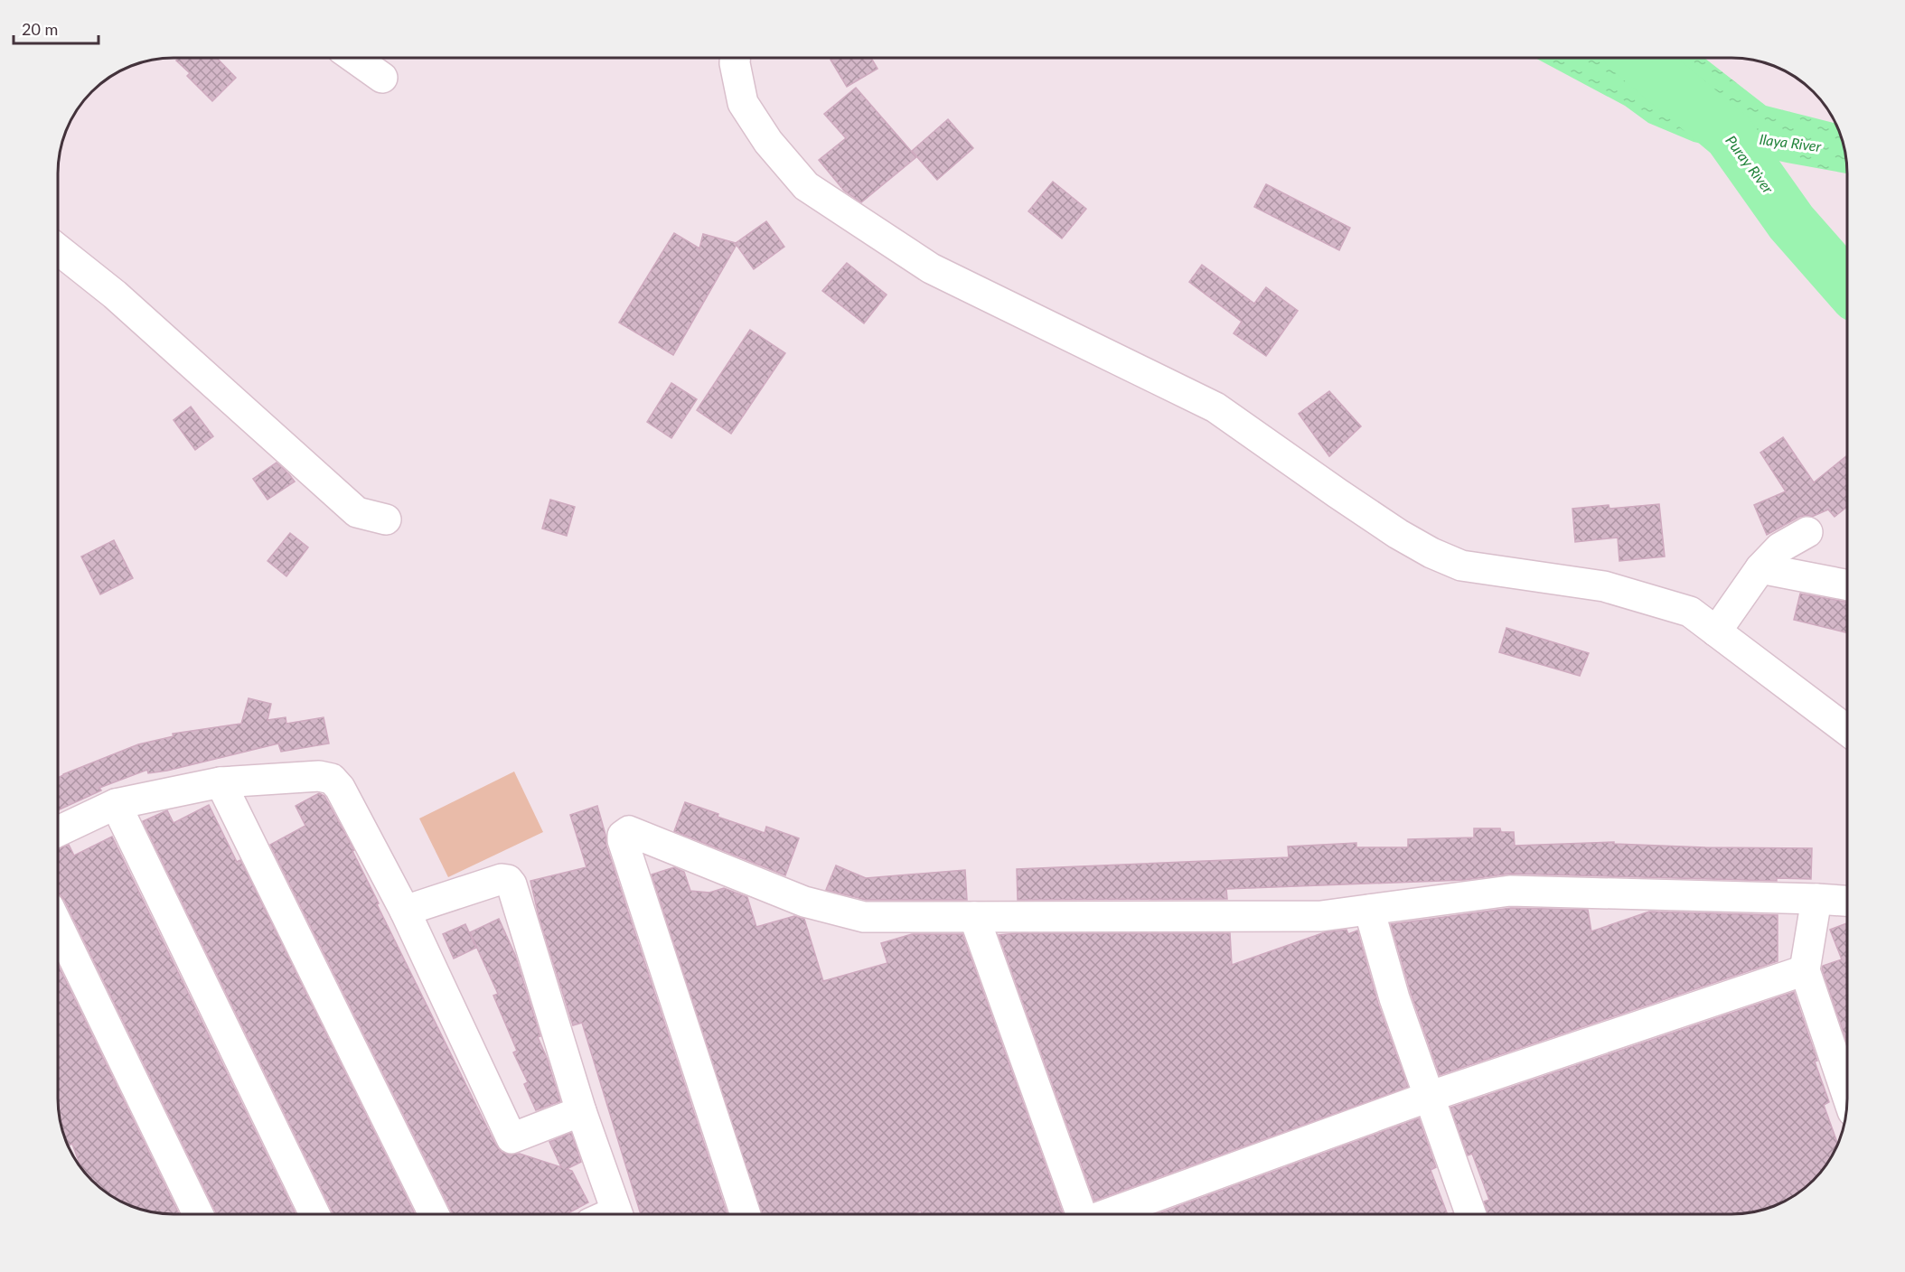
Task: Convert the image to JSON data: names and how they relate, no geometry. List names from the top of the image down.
{
  "water": ["Ilaya River", "Puray River"],
  "scale_bar": "20 m"
}
